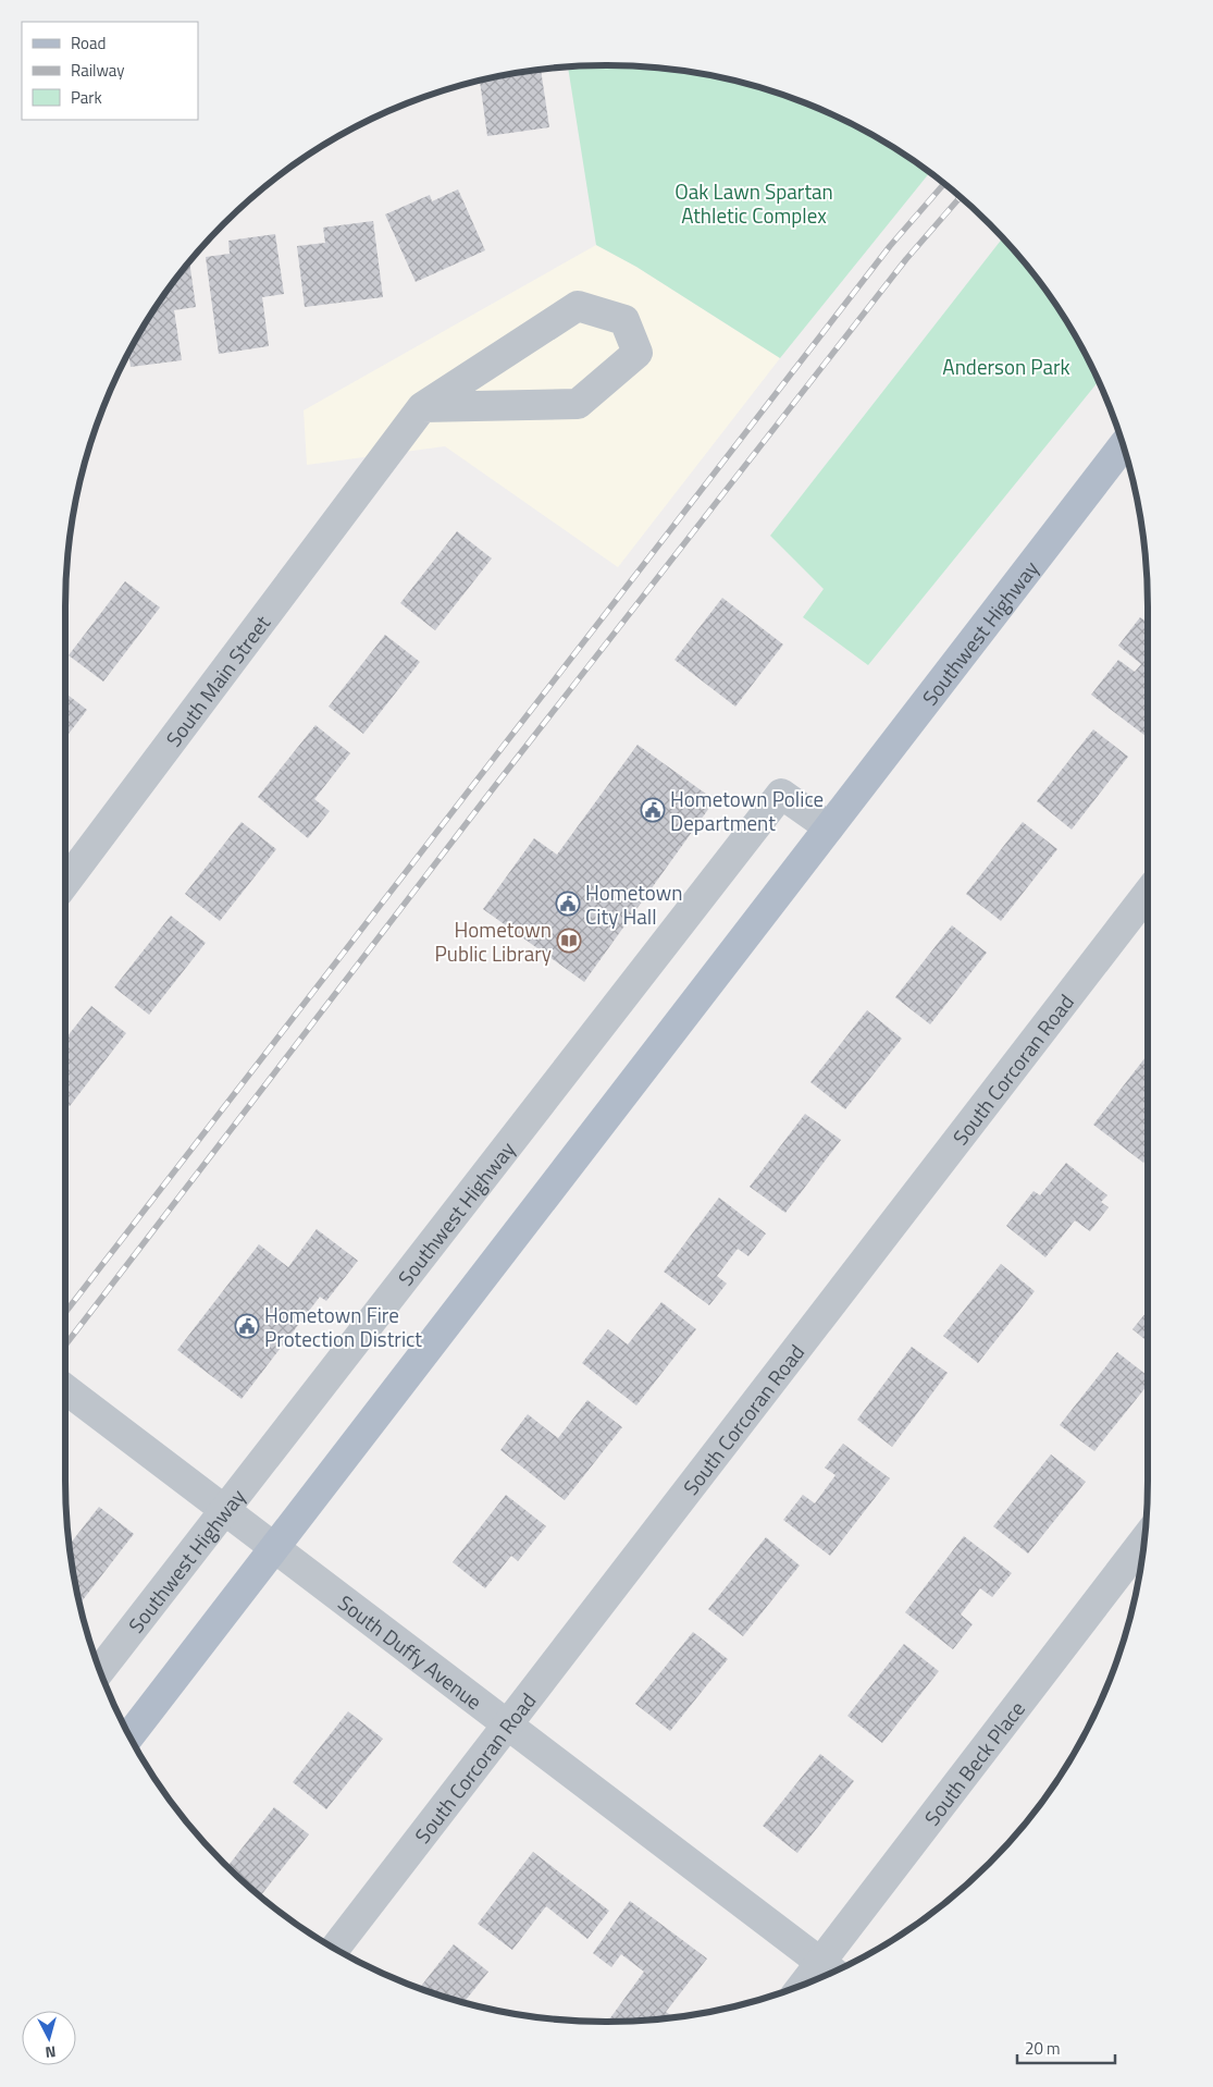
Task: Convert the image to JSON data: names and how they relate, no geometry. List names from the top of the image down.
{
  "streets": {
    "main road": ["Southwest Highway"],
    "street": [
      "South Main Street",
      "South Corcoran Road",
      "South Duffy Avenue",
      "South Beck Place"
    ]
  },
  "crossings": [
    ["Southwest Highway", "South Duffy Avenue"],
    ["South Corcoran Road", "South Duffy Avenue"],
    ["South Duffy Avenue", "South Beck Place"]
  ],
  "parks": ["Oak Lawn Spartan Athletic Complex", "Anderson Park"],
  "places": {
    "public building": ["Hometown Police Department", "Hometown City Hall", "Hometown Fire Protection District"],
    "library": ["Hometown Public Library"]
  },
  "legend": ["Road", "Railway", "Park"],
  "scale_bar": "20 m",
  "north": "bottom"
}
